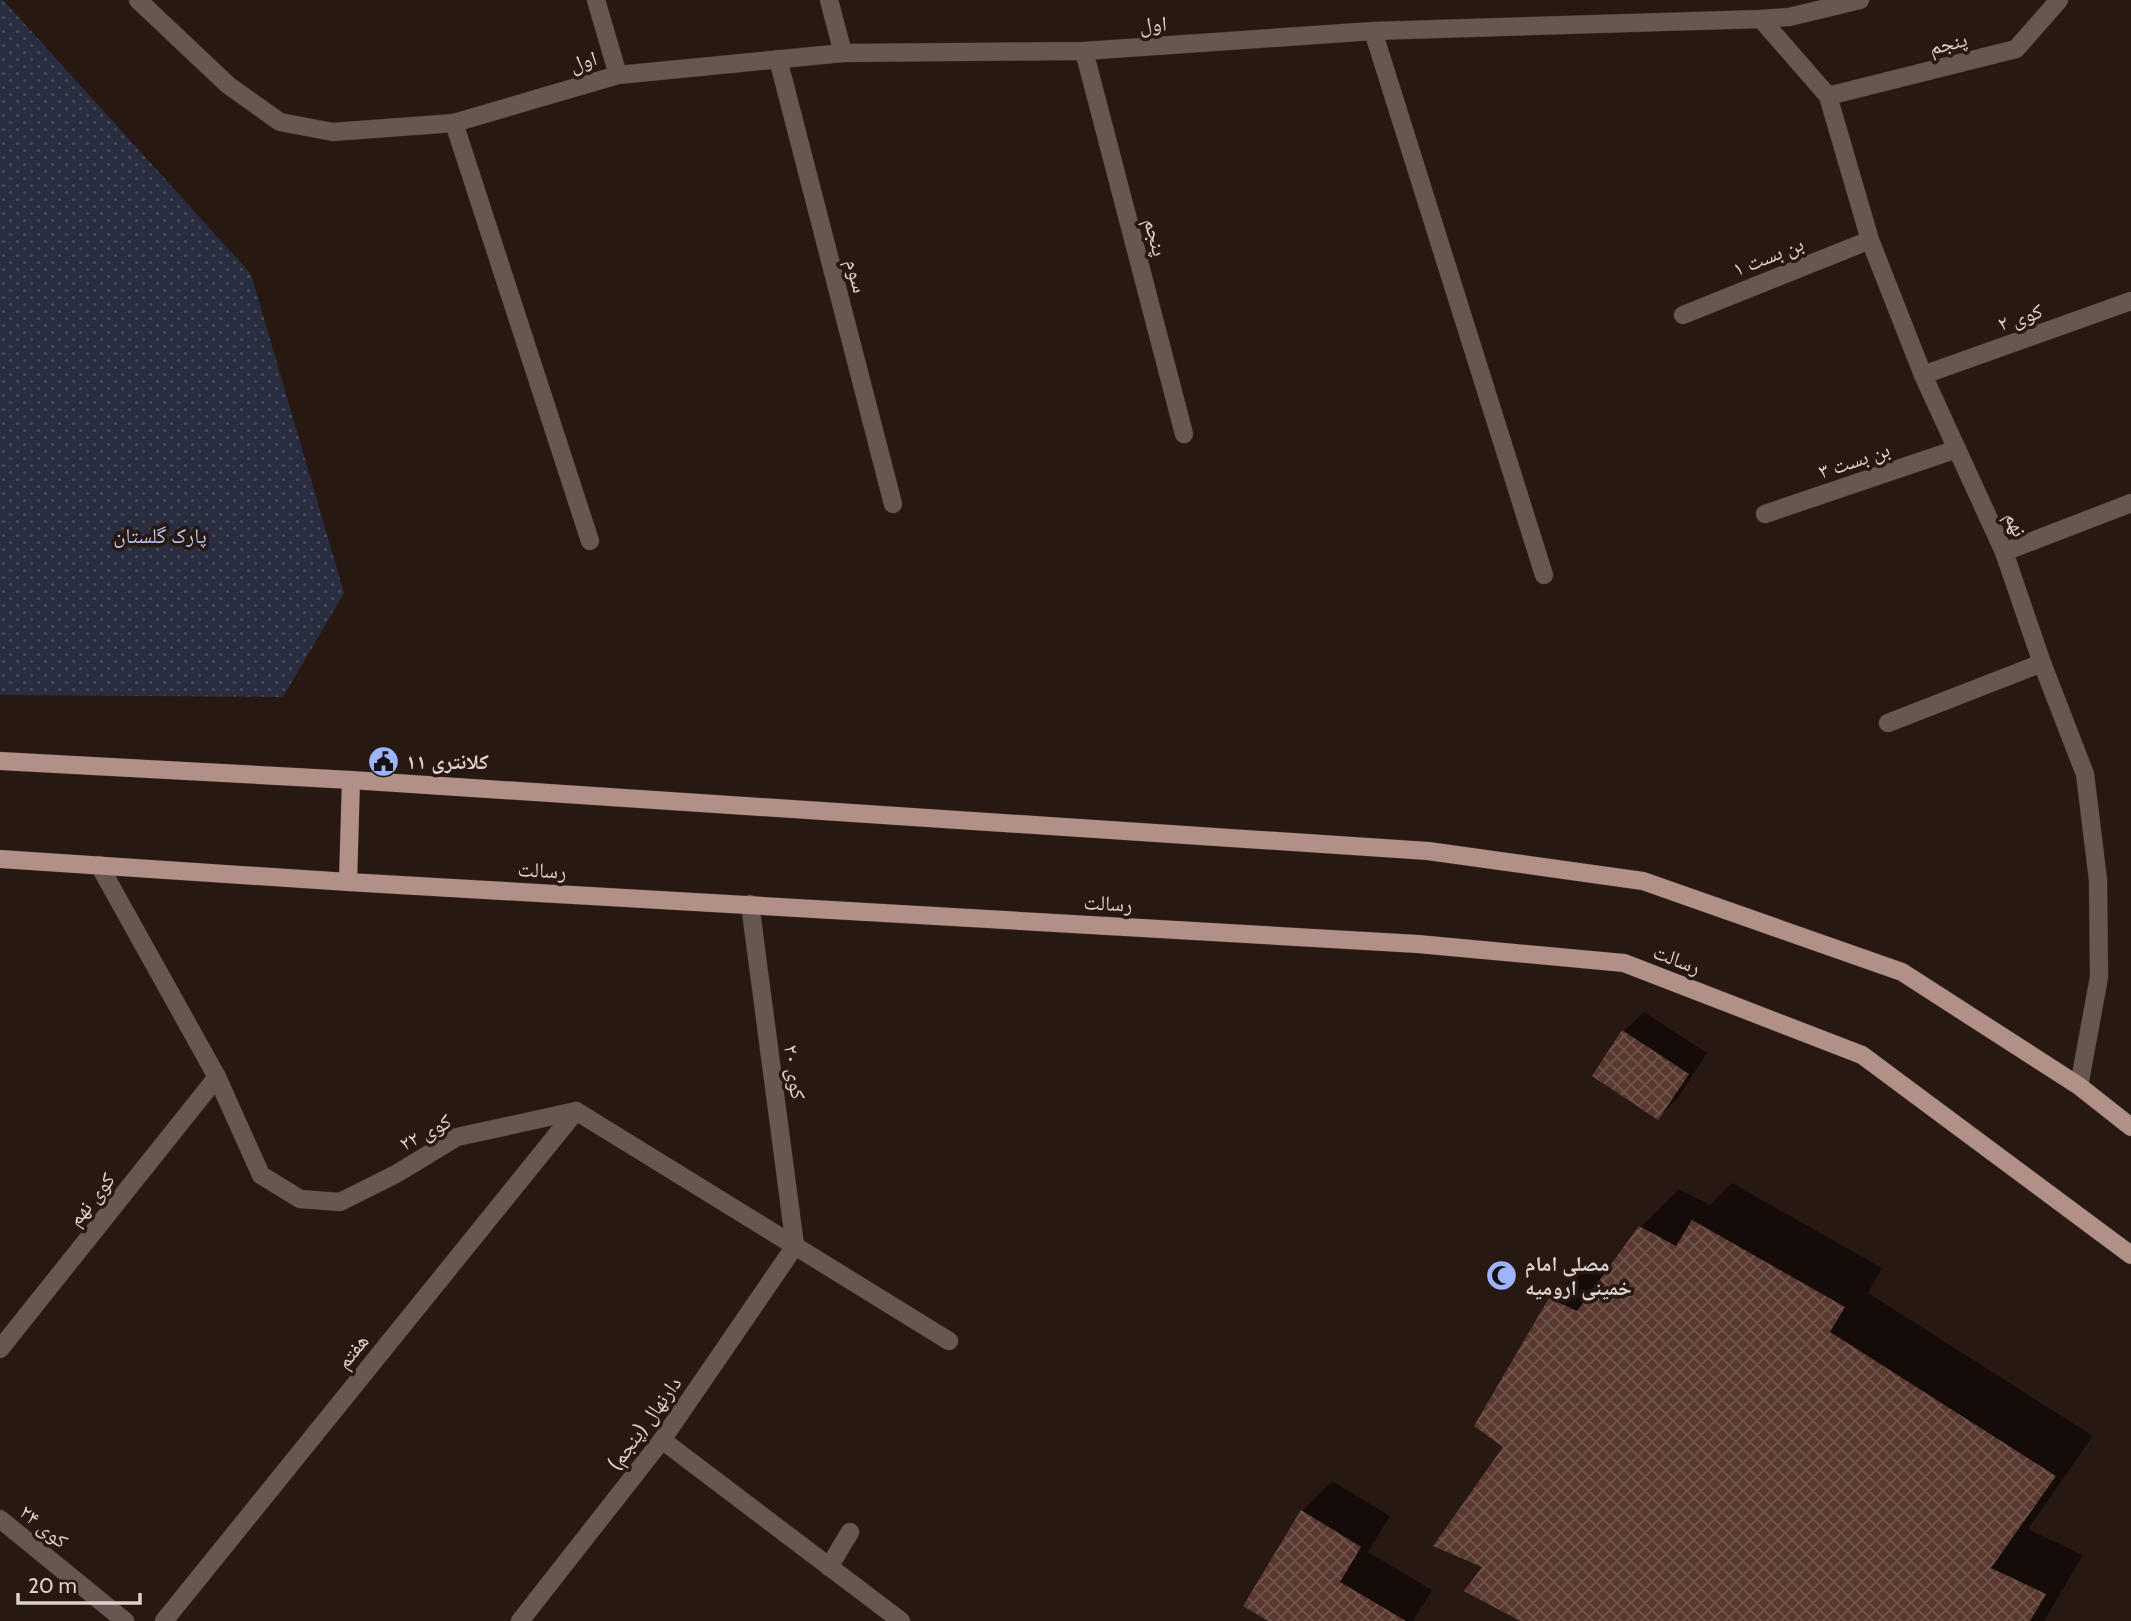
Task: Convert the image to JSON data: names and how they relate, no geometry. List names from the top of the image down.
{
  "streets": {
    "main road": ["رسالت"],
    "street": [
      "اول",
      "پنجم",
      "بن بست ۱",
      "سوم",
      "کوی ۲",
      "بن بست ۳",
      "نهم",
      "کوی ۲۰",
      "کوی ۲۲",
      "کوی نهم",
      "هفتم",
      "دارنهال (پنجم)",
      "کوی ۲۴"
    ]
  },
  "crossings": [
    ["اول", "پنجم"],
    ["اول", "سوم"],
    ["اول", "نهم"],
    ["پنجم", "نهم"],
    ["بن بست ۱", "نهم"],
    ["کوی ۲", "نهم"],
    ["بن بست ۳", "نهم"],
    ["رسالت", "کوی ۲۰"],
    ["رسالت", "کوی ۲۲"],
    ["کوی ۲۰", "دارنهال (پنجم)"],
    ["کوی ۲۲", "کوی نهم"],
    ["کوی ۲۲", "هفتم"]
  ],
  "parks": ["پارک گلستان"],
  "places": {
    "public building": ["کلانتری ۱۱"],
    "mosque": ["مصلی امام خمینی ارومیه"]
  },
  "scale_bar": "20 m"
}
